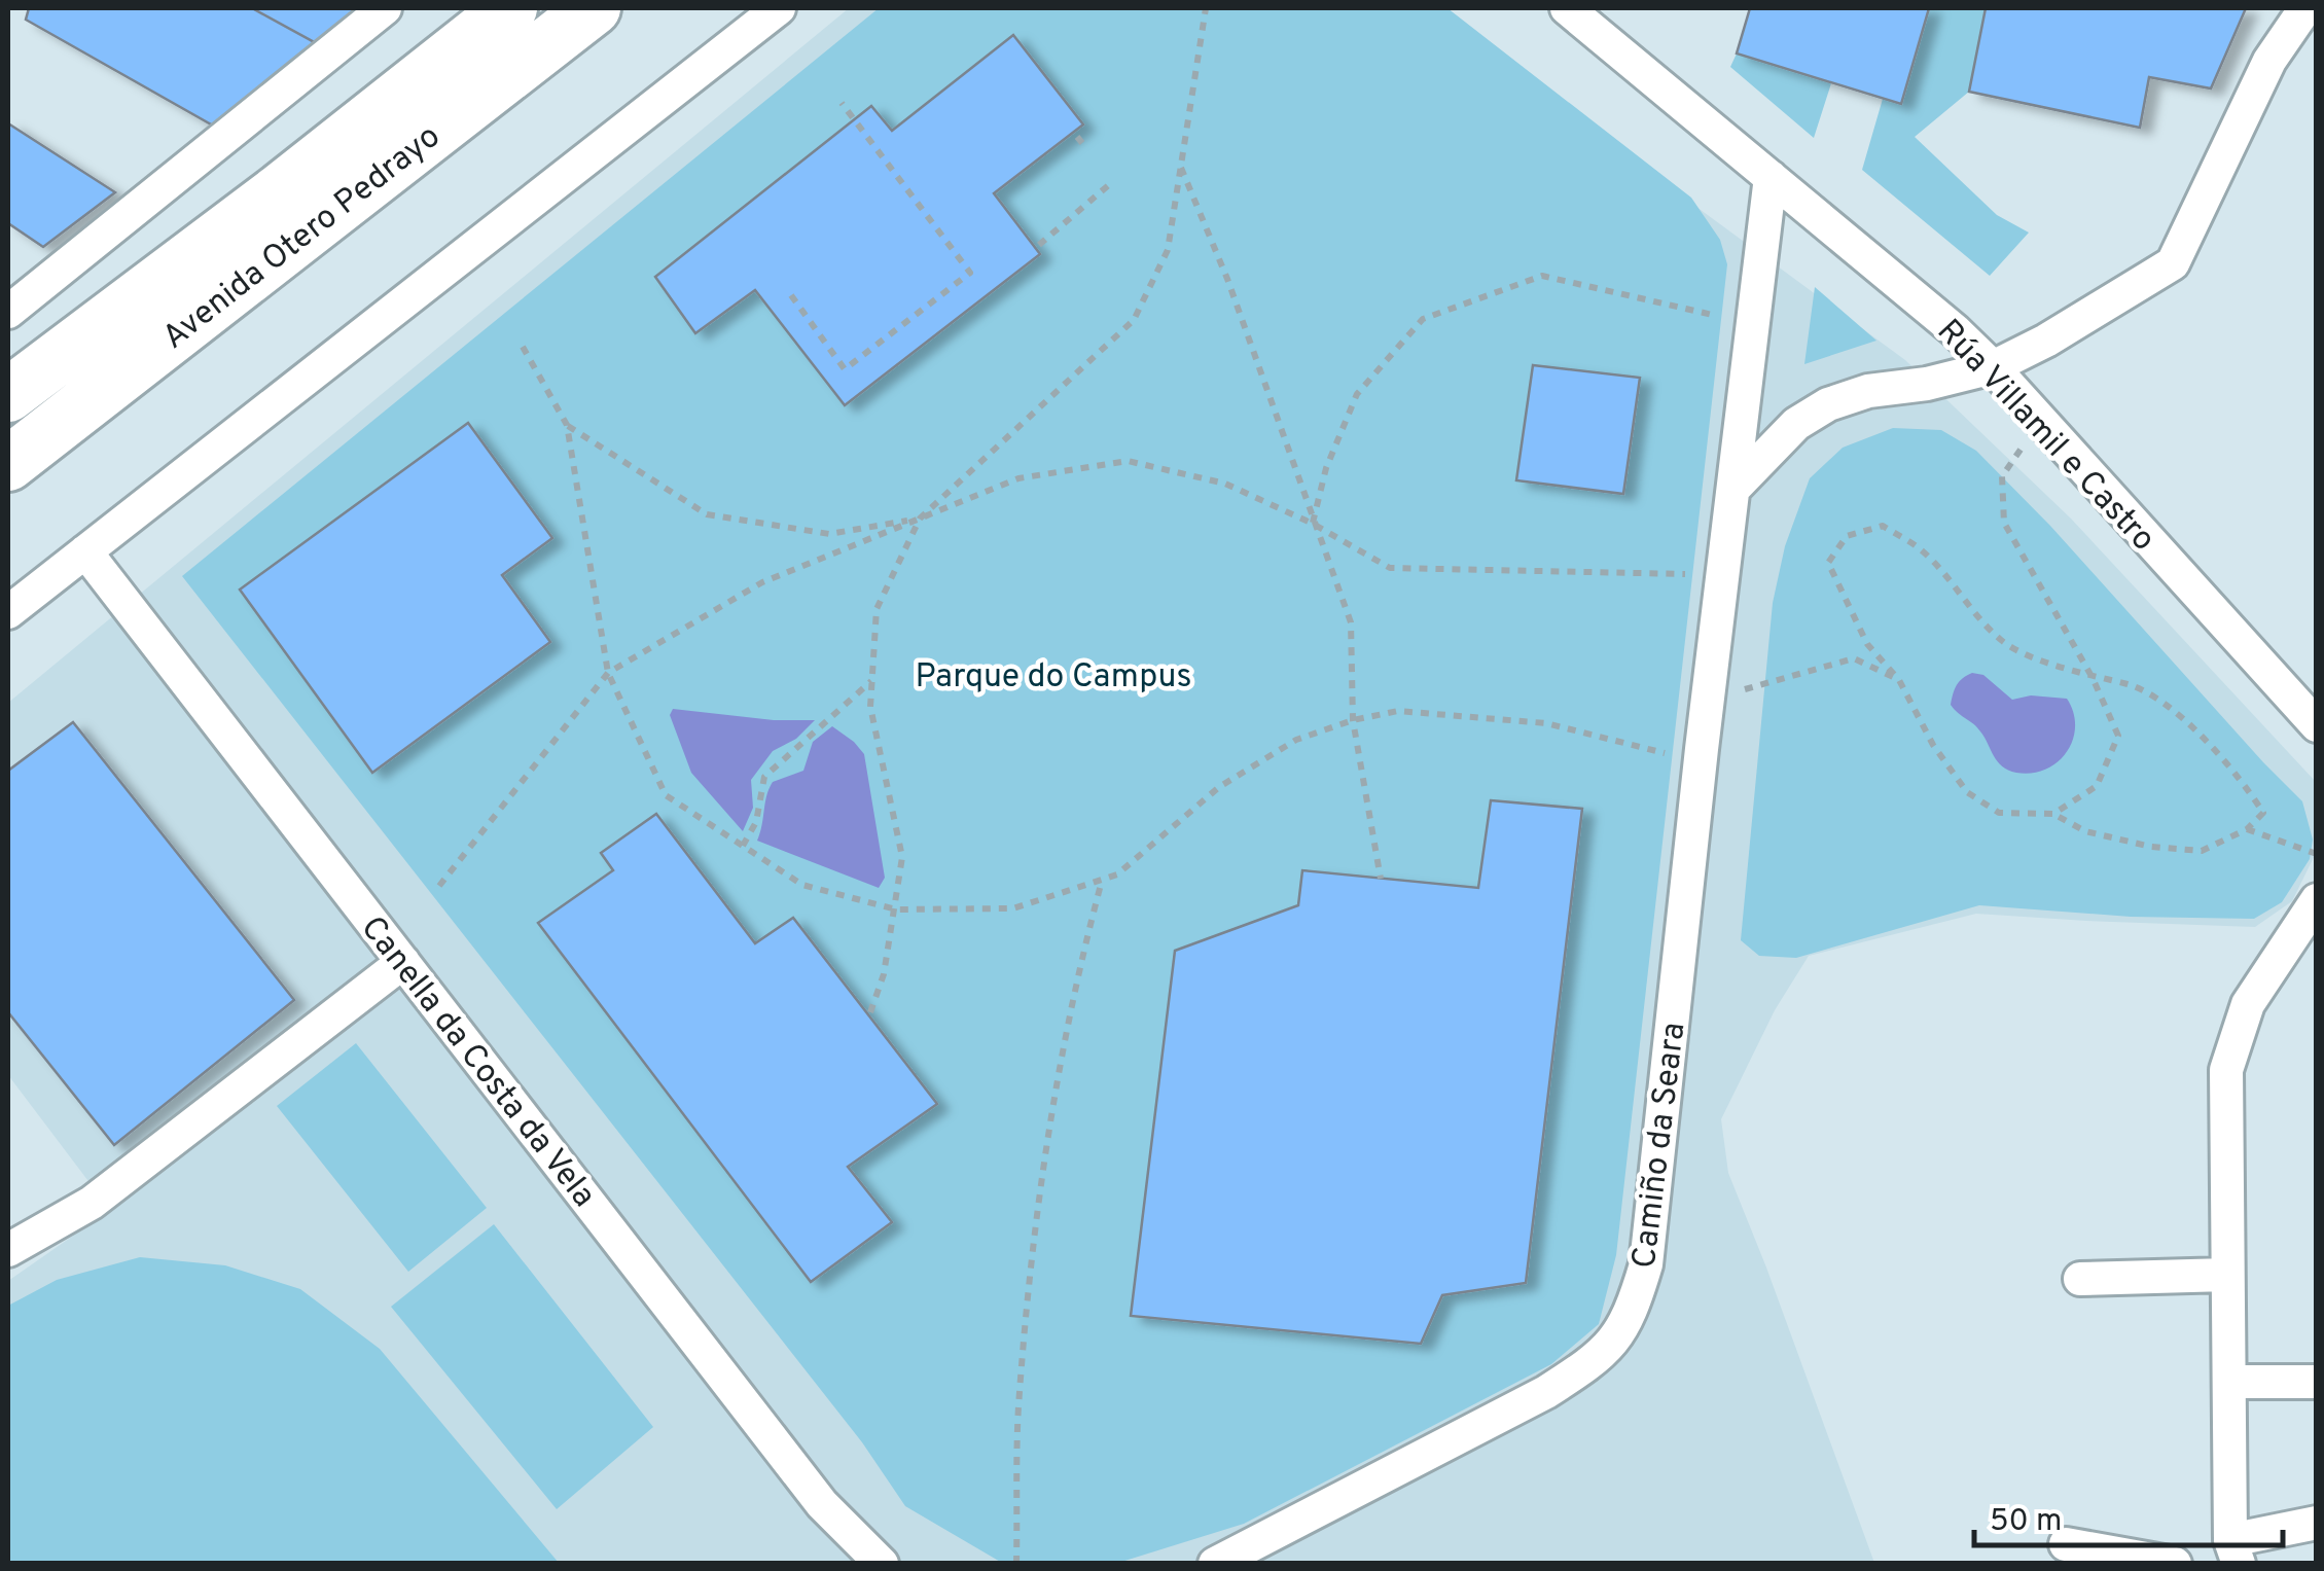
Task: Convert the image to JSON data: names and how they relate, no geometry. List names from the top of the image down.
{
  "streets": {
    "main road": ["Avenida Otero Pedrayo"],
    "street": ["Rúa Villamil e Castro", "Canella da Costa da Vela", "Camiño da Seara"]
  },
  "crossings": [
    ["Rúa Villamil e Castro", "Camiño da Seara"]
  ],
  "parks": ["Parque do Campus"],
  "scale_bar": "50 m"
}
